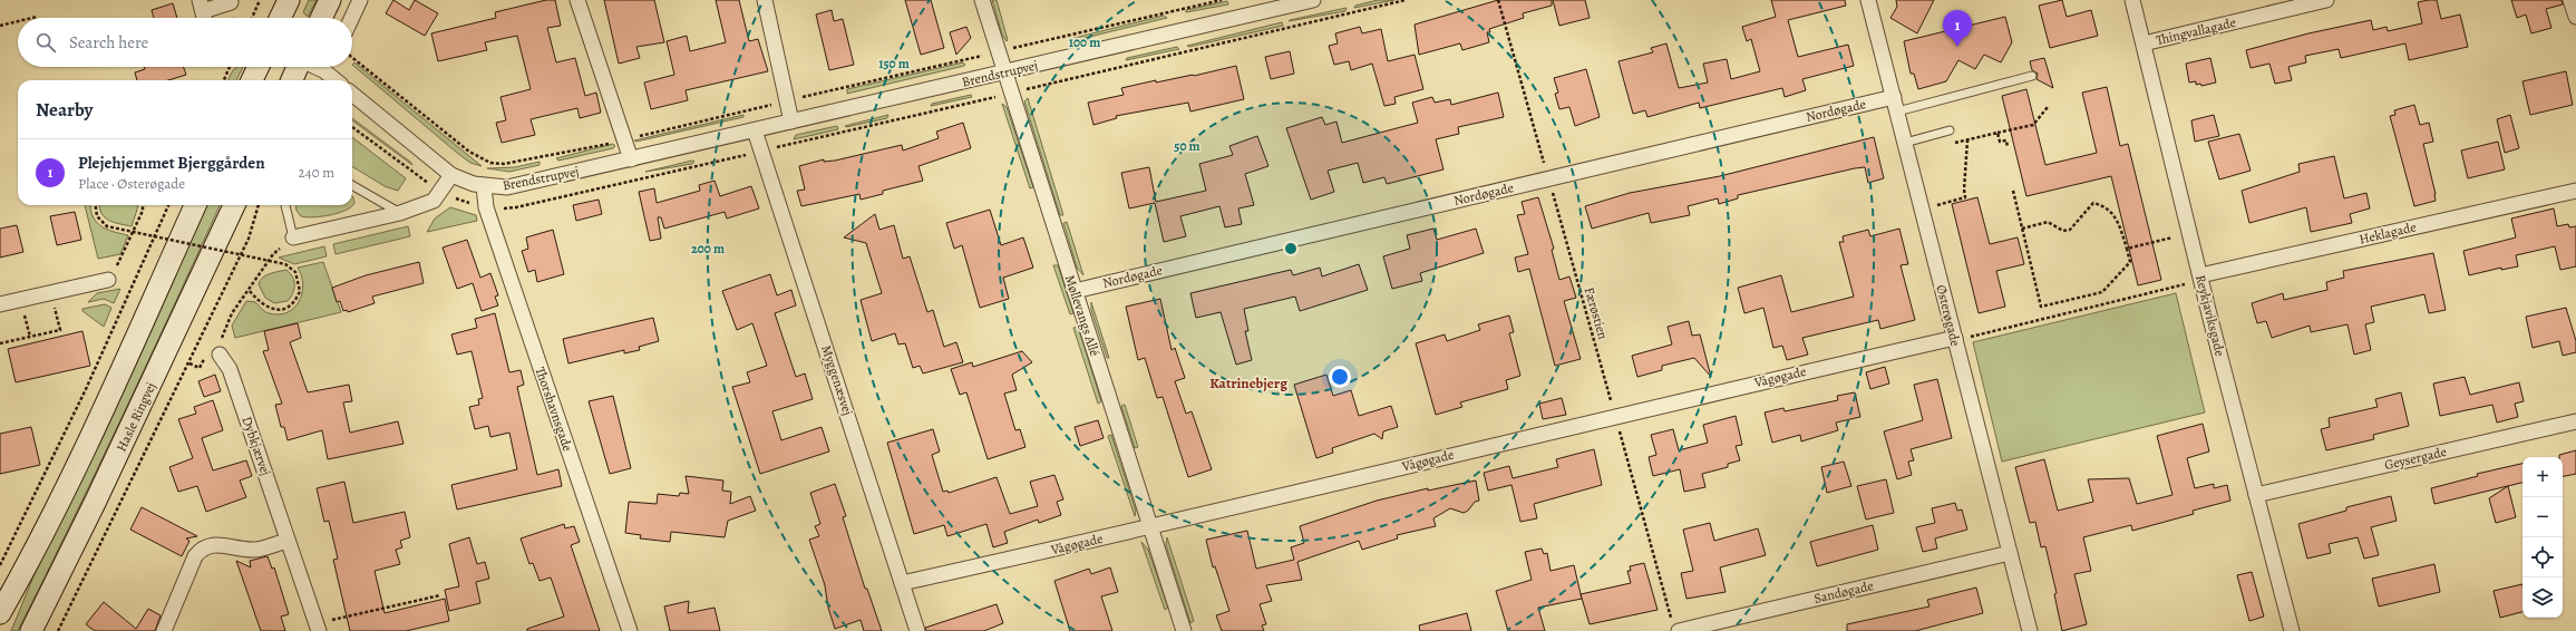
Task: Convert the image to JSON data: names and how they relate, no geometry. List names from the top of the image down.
{
  "streets": {
    "main road": ["Hasle Ringvej"],
    "street": [
      "Thingvallagade",
      "Brendstrupvej",
      "Nordøgade",
      "Heklagade",
      "Møllevangs Allé",
      "Østerøgade",
      "Reykjaviksgade",
      "Vågøgade",
      "Myggenæsvej",
      "Thorshavnsgade",
      "Dybkjærvej",
      "Geysergade",
      "Sandøgade"
    ],
    "path": ["Færøstien"]
  },
  "crossings": [
    ["Thingvallagade", "Reykjaviksgade"],
    ["Brendstrupvej", "Møllevangs Allé"],
    ["Brendstrupvej", "Myggenæsvej"],
    ["Brendstrupvej", "Thorshavnsgade"],
    ["Nordøgade", "Færøstien"],
    ["Nordøgade", "Møllevangs Allé"],
    ["Nordøgade", "Østerøgade"],
    ["Heklagade", "Reykjaviksgade"],
    ["Færøstien", "Vågøgade"],
    ["Færøstien", "Sandøgade"],
    ["Møllevangs Allé", "Vågøgade"],
    ["Østerøgade", "Vågøgade"],
    ["Østerøgade", "Sandøgade"],
    ["Reykjaviksgade", "Geysergade"],
    ["Vågøgade", "Myggenæsvej"]
  ],
  "districts": ["Katrinebjerg"],
  "page": {
    "pins": "1",
    "search": "Search here",
    "heading": "Nearby",
    "list": [
      {
        "mark": "1",
        "name": "Plejehjemmet Bjerggården",
        "note": "Place · Østerøgade",
        "value": "240 m"
      }
    ],
    "map_buttons": ["+", "−"]
  },
  "rings": [
    "100 m",
    "150 m",
    "50 m",
    "200 m"
  ]
}
